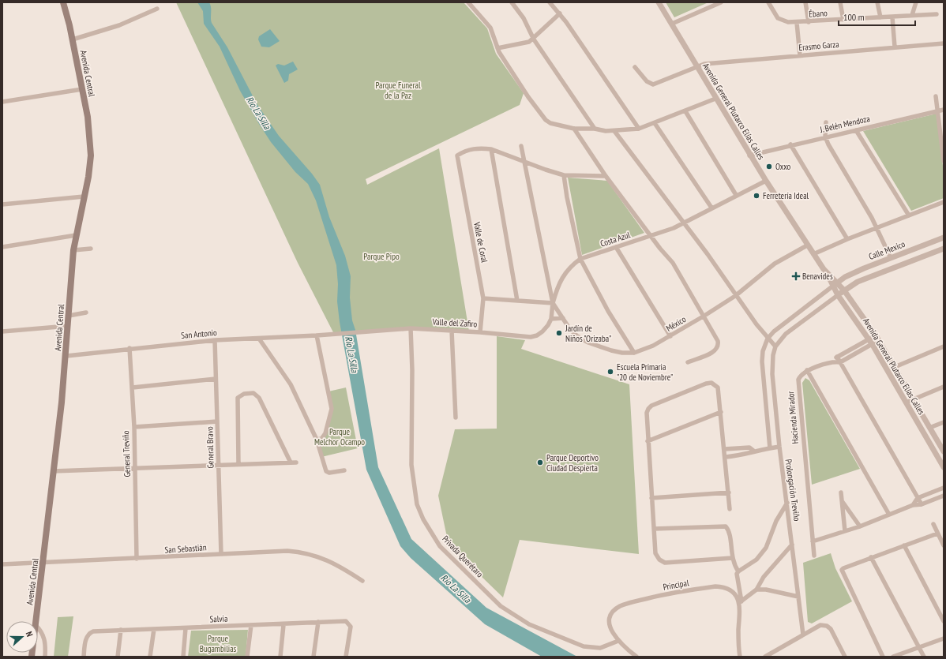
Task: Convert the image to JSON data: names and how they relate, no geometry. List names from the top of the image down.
{
  "streets": {
    "main road": ["Avenida Central"],
    "street": [
      "Ébano",
      "Erasmo Garza",
      "Avenida General Plutarco Elías Calles",
      "J. Belén Mendoza",
      "Costa Azul",
      "Valle de Coral",
      "Calle Mexico",
      "Valle del Zafiro",
      "México",
      "San Antonio",
      "Hacienda Mirador",
      "General Bravo",
      "General Treviño",
      "Prolongación Treviño",
      "San Sebastián",
      "Privada Querétaro",
      "Principal",
      "Salvia"
    ]
  },
  "crossings": [
    ["Erasmo Garza", "Avenida General Plutarco Elías Calles"],
    ["Avenida Central", "San Antonio"],
    ["Avenida Central", "San Sebastián"],
    ["Avenida General Plutarco Elías Calles", "J. Belén Mendoza"],
    ["Avenida General Plutarco Elías Calles", "Costa Azul"],
    ["Avenida General Plutarco Elías Calles", "Calle Mexico"],
    ["Avenida General Plutarco Elías Calles", "México"],
    ["Avenida General Plutarco Elías Calles", "Prolongación Treviño"],
    ["Costa Azul", "Valle del Zafiro"],
    ["Costa Azul", "México"],
    ["Valle de Coral", "Valle del Zafiro"],
    ["Valle del Zafiro", "México"],
    ["Valle del Zafiro", "San Antonio"],
    ["Valle del Zafiro", "Privada Querétaro"],
    ["San Antonio", "General Bravo"],
    ["San Antonio", "General Treviño"],
    ["General Bravo", "San Sebastián"],
    ["General Treviño", "San Sebastián"],
    ["Privada Querétaro", "Principal"]
  ],
  "water": ["Río La Silla"],
  "parks": [
    "Parque Funeral de la Paz",
    "Parque Pipo",
    "Parque Melchor Ocampo",
    "Parque Bugambilias"
  ],
  "places": {
    "other": [
      "Oxxo",
      "Ferretería Ideal",
      "Jardín de Niños \"Orizaba\"",
      "Escuela Primaria \"20 de Noviembre\"",
      "Parque Deportivo Ciudad Despierta"
    ],
    "health": ["Benavides"]
  },
  "scale_bar": "100 m",
  "north": "right"
}
